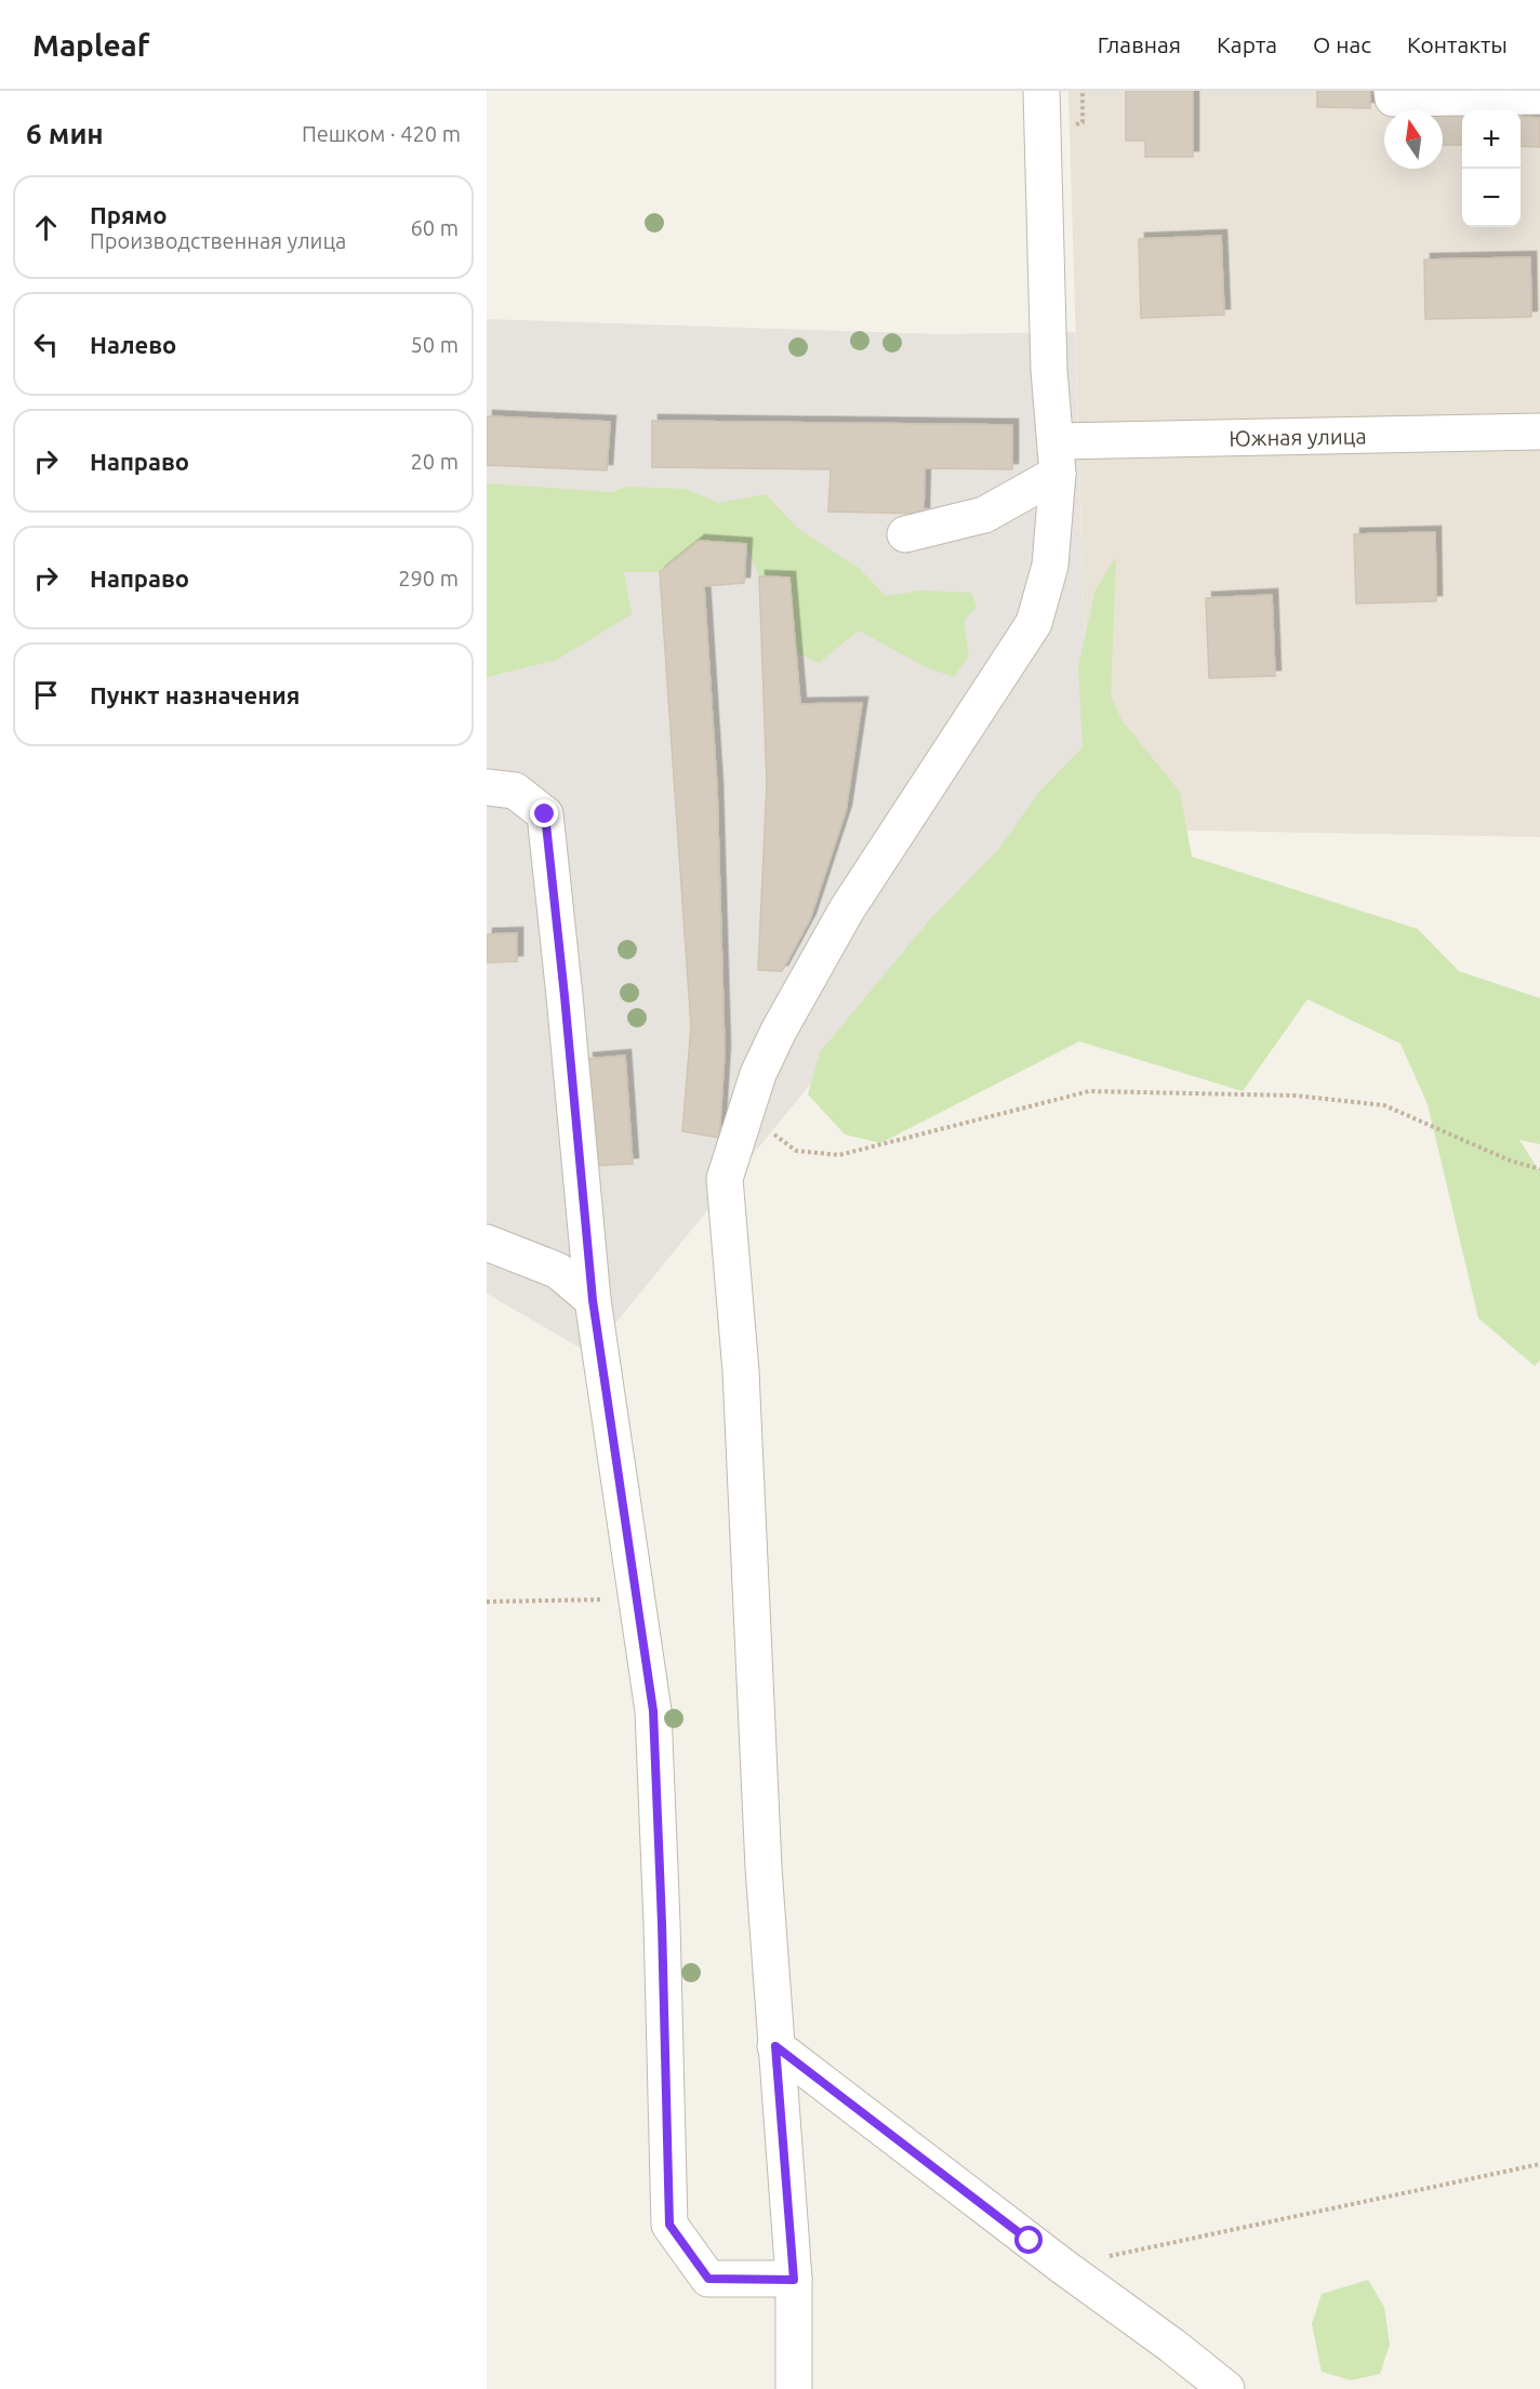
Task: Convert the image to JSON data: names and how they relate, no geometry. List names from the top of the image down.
{
  "streets": {
    "street": ["Южная улица"]
  },
  "north": "top",
  "page": {
    "header": "Mapleaf",
    "nav": [
      "Главная",
      "Карта",
      "О нас",
      "Контакты"
    ],
    "heading": ["6 мин", "Пешком · 420 m"],
    "map_buttons": ["+", "−"],
    "list": [
      ["Прямо", "Производственная улица", "60 m"],
      ["Налево", "50 m"],
      ["Направо", "20 m"],
      ["Направо", "290 m"],
      "Пункт назначения"
    ]
  }
}
